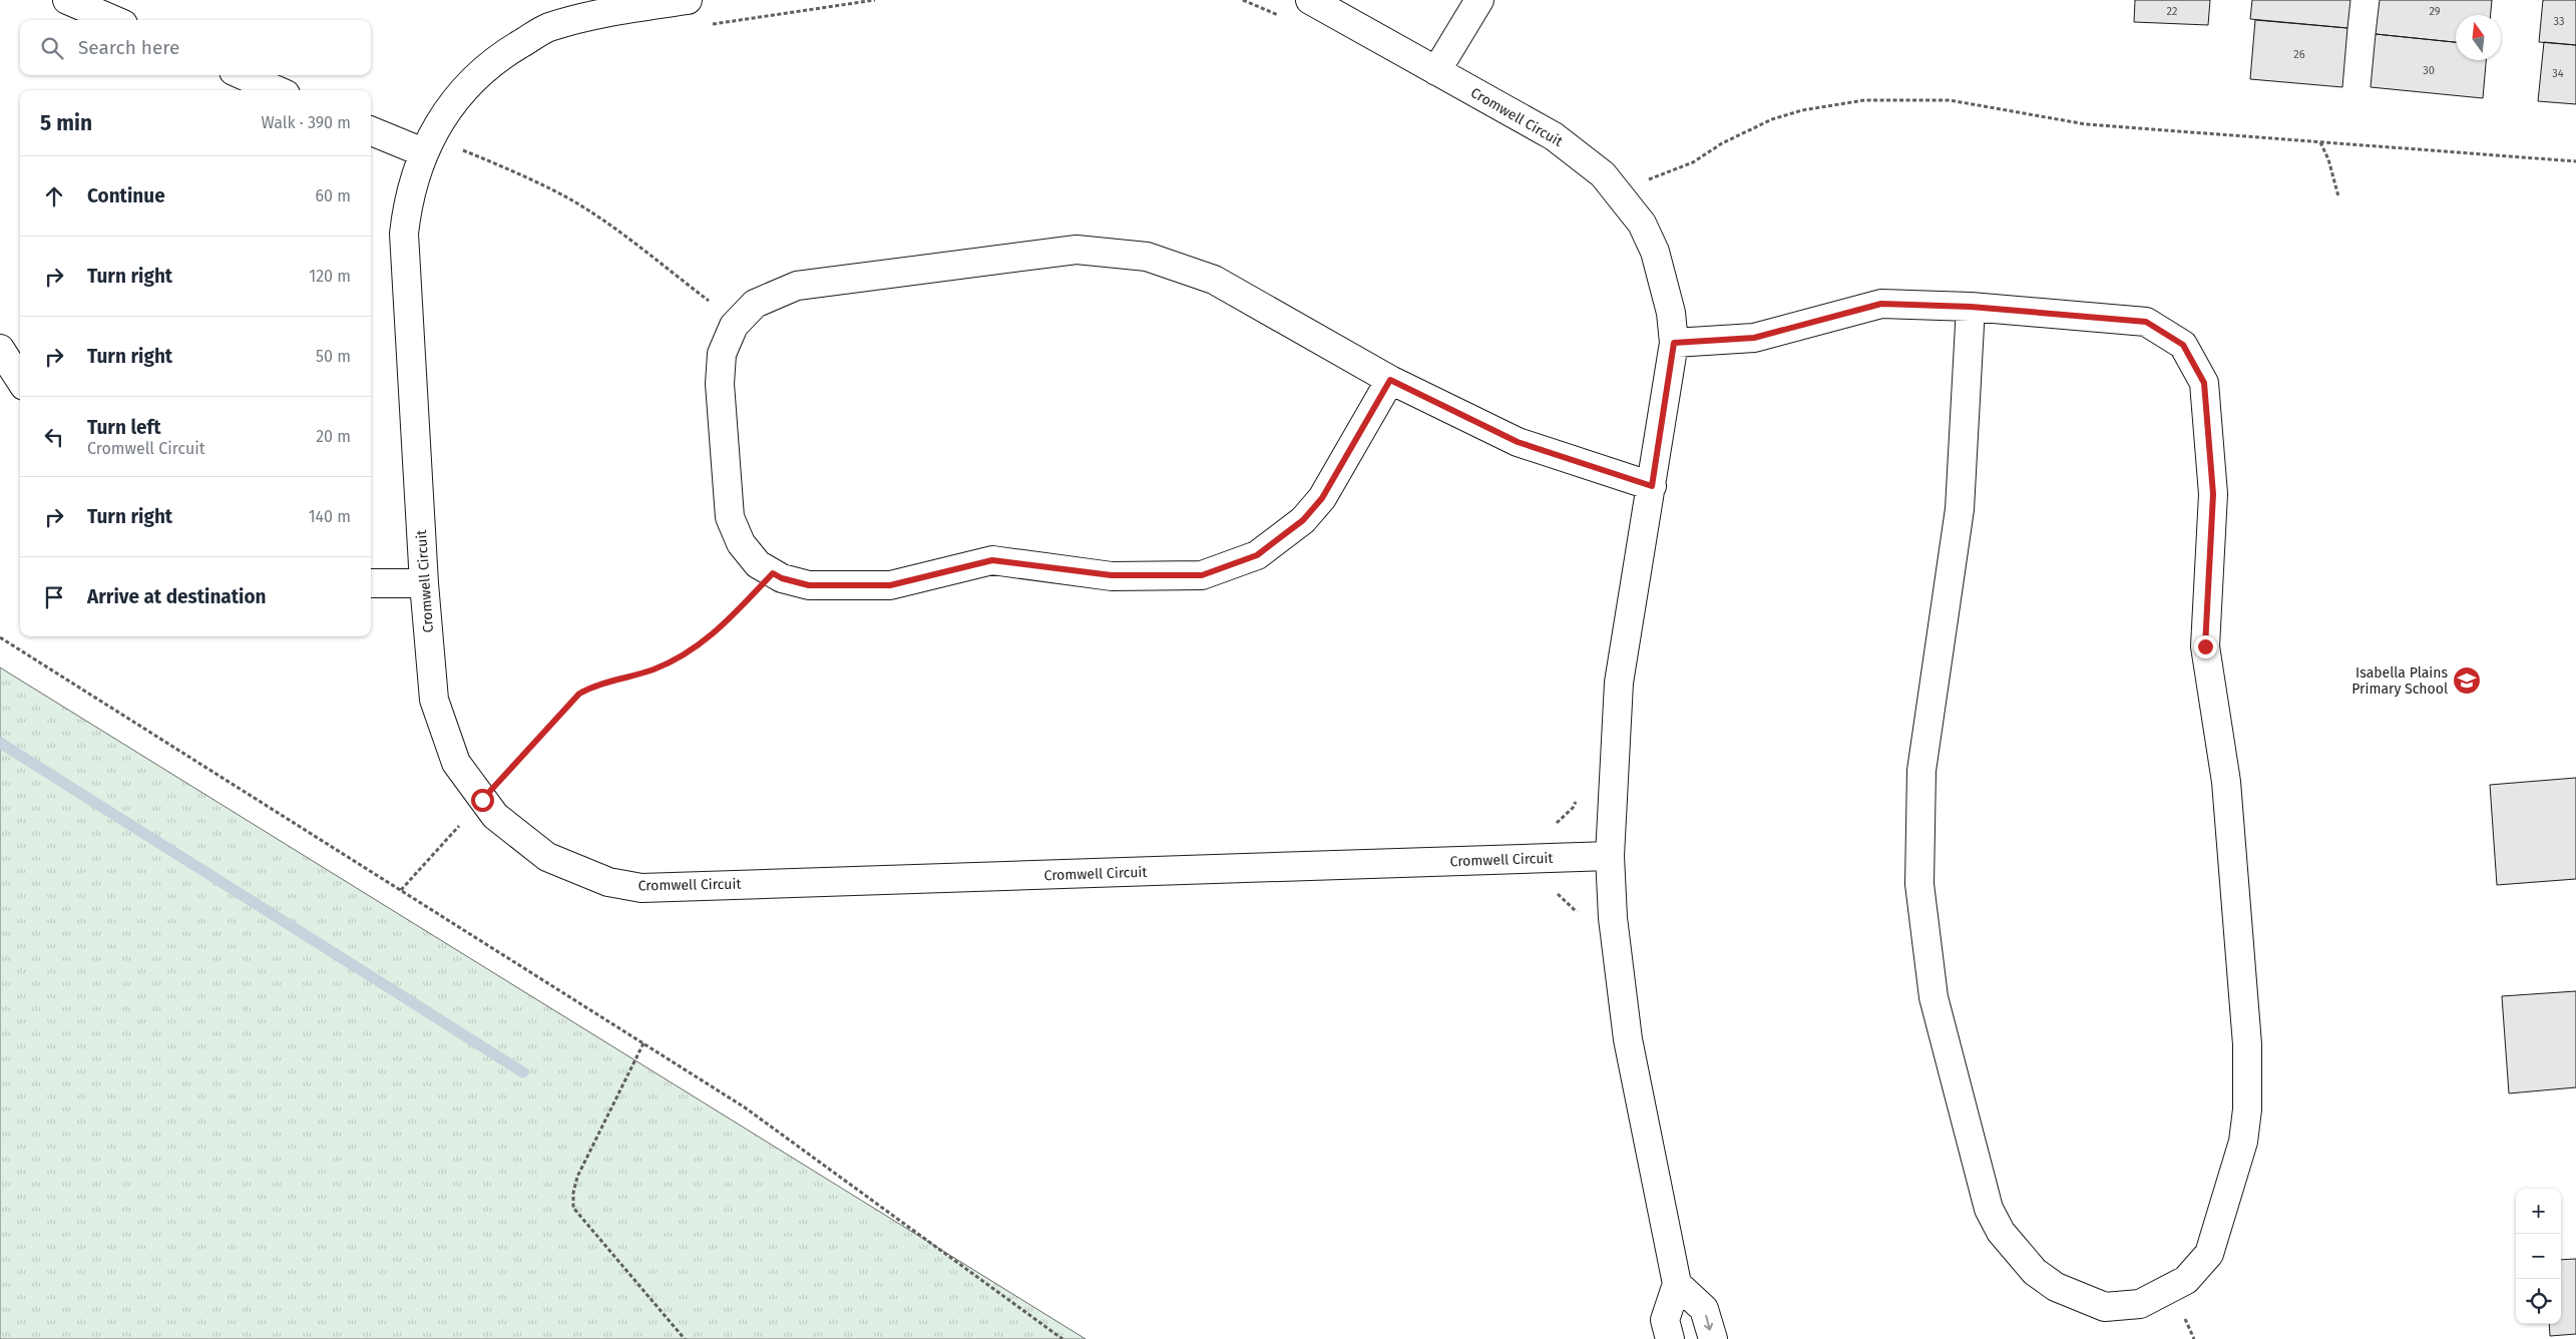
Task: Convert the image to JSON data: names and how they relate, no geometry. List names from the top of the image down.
{
  "streets": {
    "street": ["Cromwell Circuit"]
  },
  "places": {
    "school or university": ["Isabella Plains Primary School"]
  },
  "house_numbers": [
    "22",
    "29",
    "33",
    "26",
    "30",
    "34"
  ],
  "north": "top",
  "page": {
    "search": "Search here",
    "heading": ["5 min", "Walk · 390 m"],
    "list": [
      ["Continue", "60 m"],
      ["Turn right", "120 m"],
      ["Turn right", "50 m"],
      ["Turn left", "Cromwell Circuit", "20 m"],
      ["Turn right", "140 m"],
      "Arrive at destination"
    ],
    "map_buttons": ["+", "−"]
  }
}
